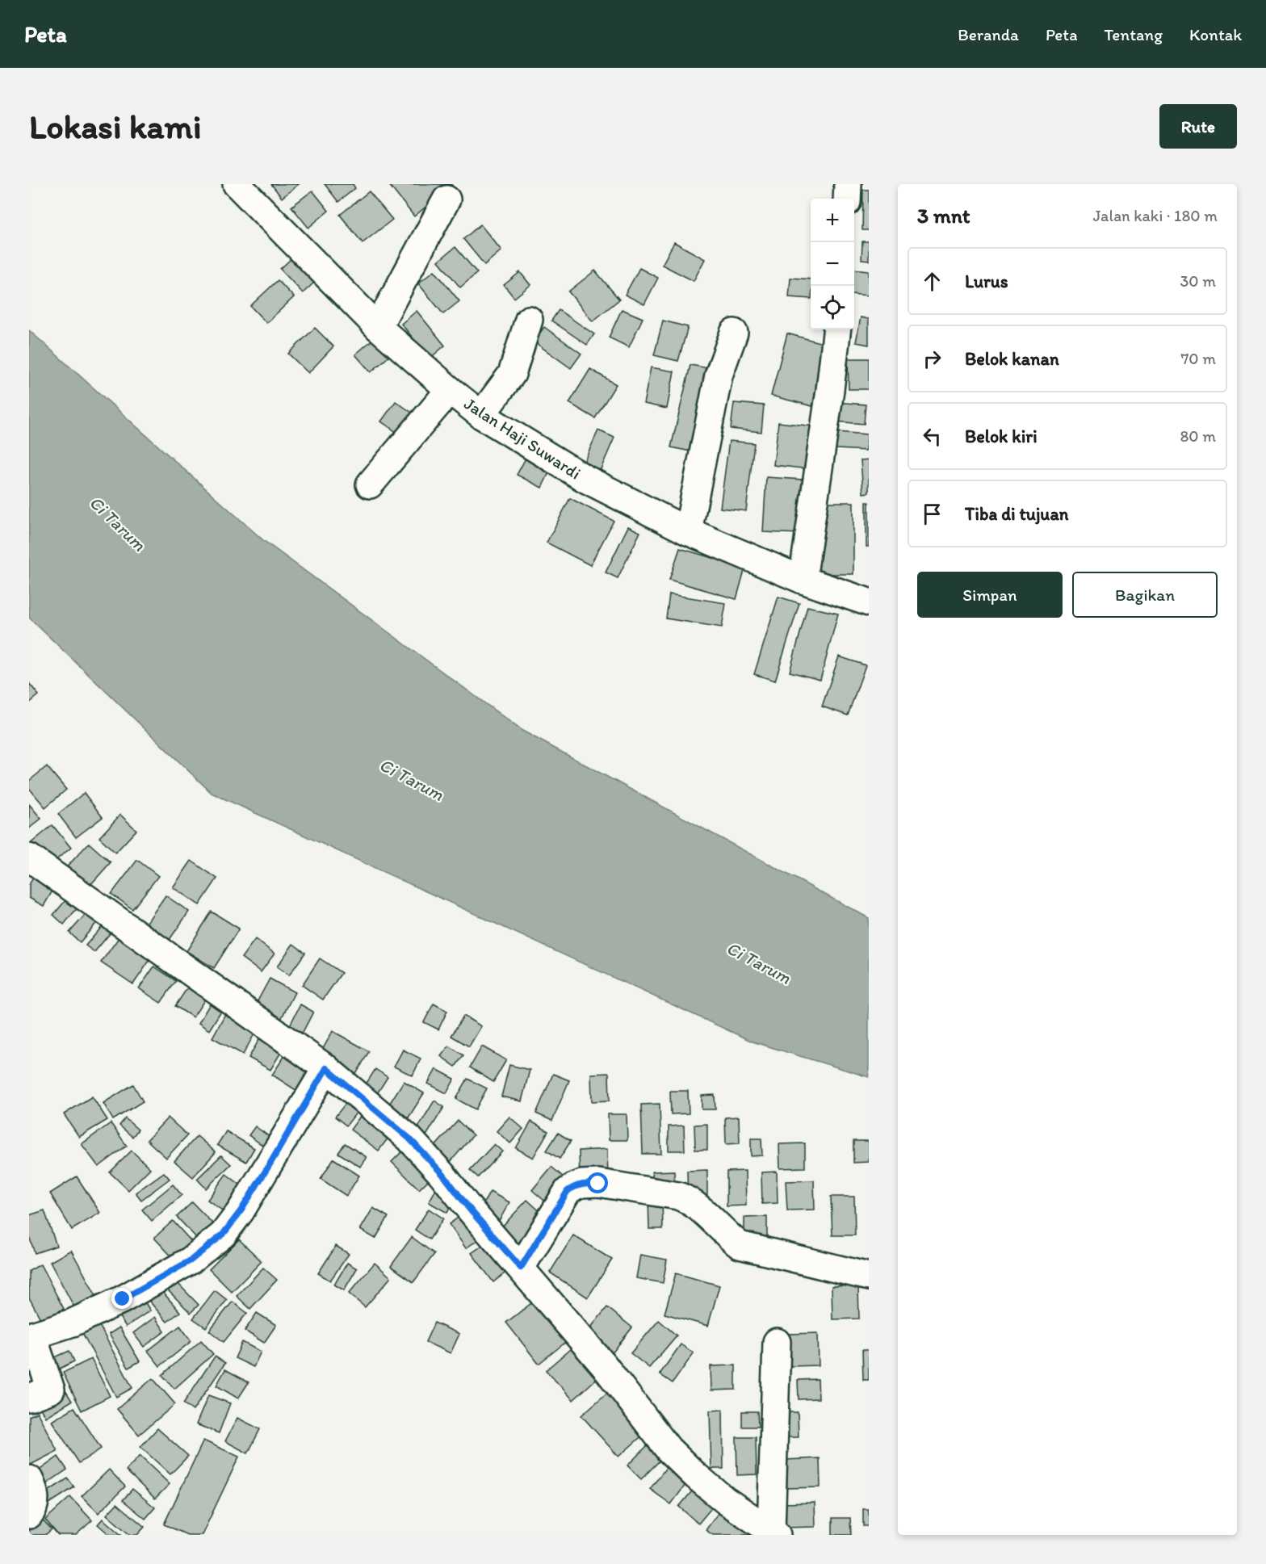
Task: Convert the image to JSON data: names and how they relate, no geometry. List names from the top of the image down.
{
  "streets": {
    "street": ["Jalan Haji Suwardi"]
  },
  "water": ["Ci Tarum"],
  "page": {
    "header": "Peta",
    "nav": [
      "Beranda",
      "Peta",
      "Tentang",
      "Kontak"
    ],
    "buttons": [
      "Rute",
      ["Simpan", "Bagikan"]
    ],
    "title": "Lokasi kami",
    "heading": ["3 mnt", "Jalan kaki · 180 m"],
    "map_buttons": ["+", "−"],
    "list": [
      ["Lurus", "30 m"],
      ["Belok kanan", "70 m"],
      ["Belok kiri", "80 m"],
      "Tiba di tujuan"
    ]
  }
}
